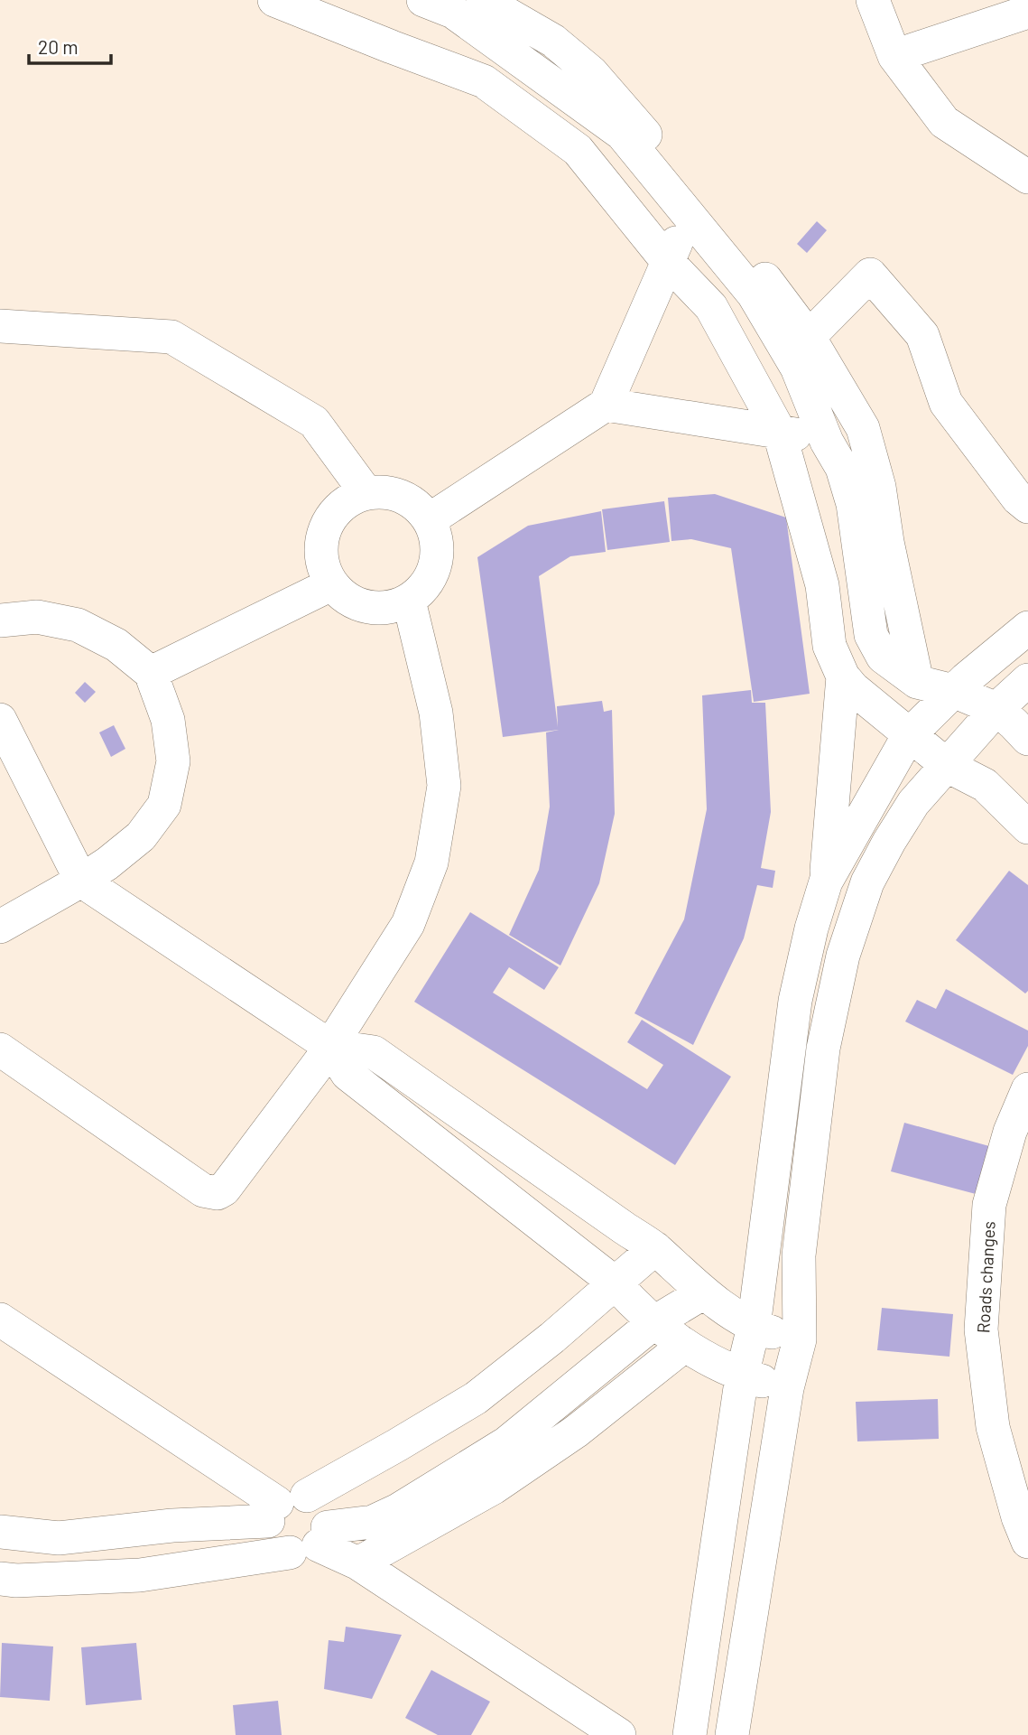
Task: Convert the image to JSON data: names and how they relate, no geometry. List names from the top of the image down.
{
  "streets": {
    "street": ["Roads changes"]
  },
  "scale_bar": "20 m"
}
